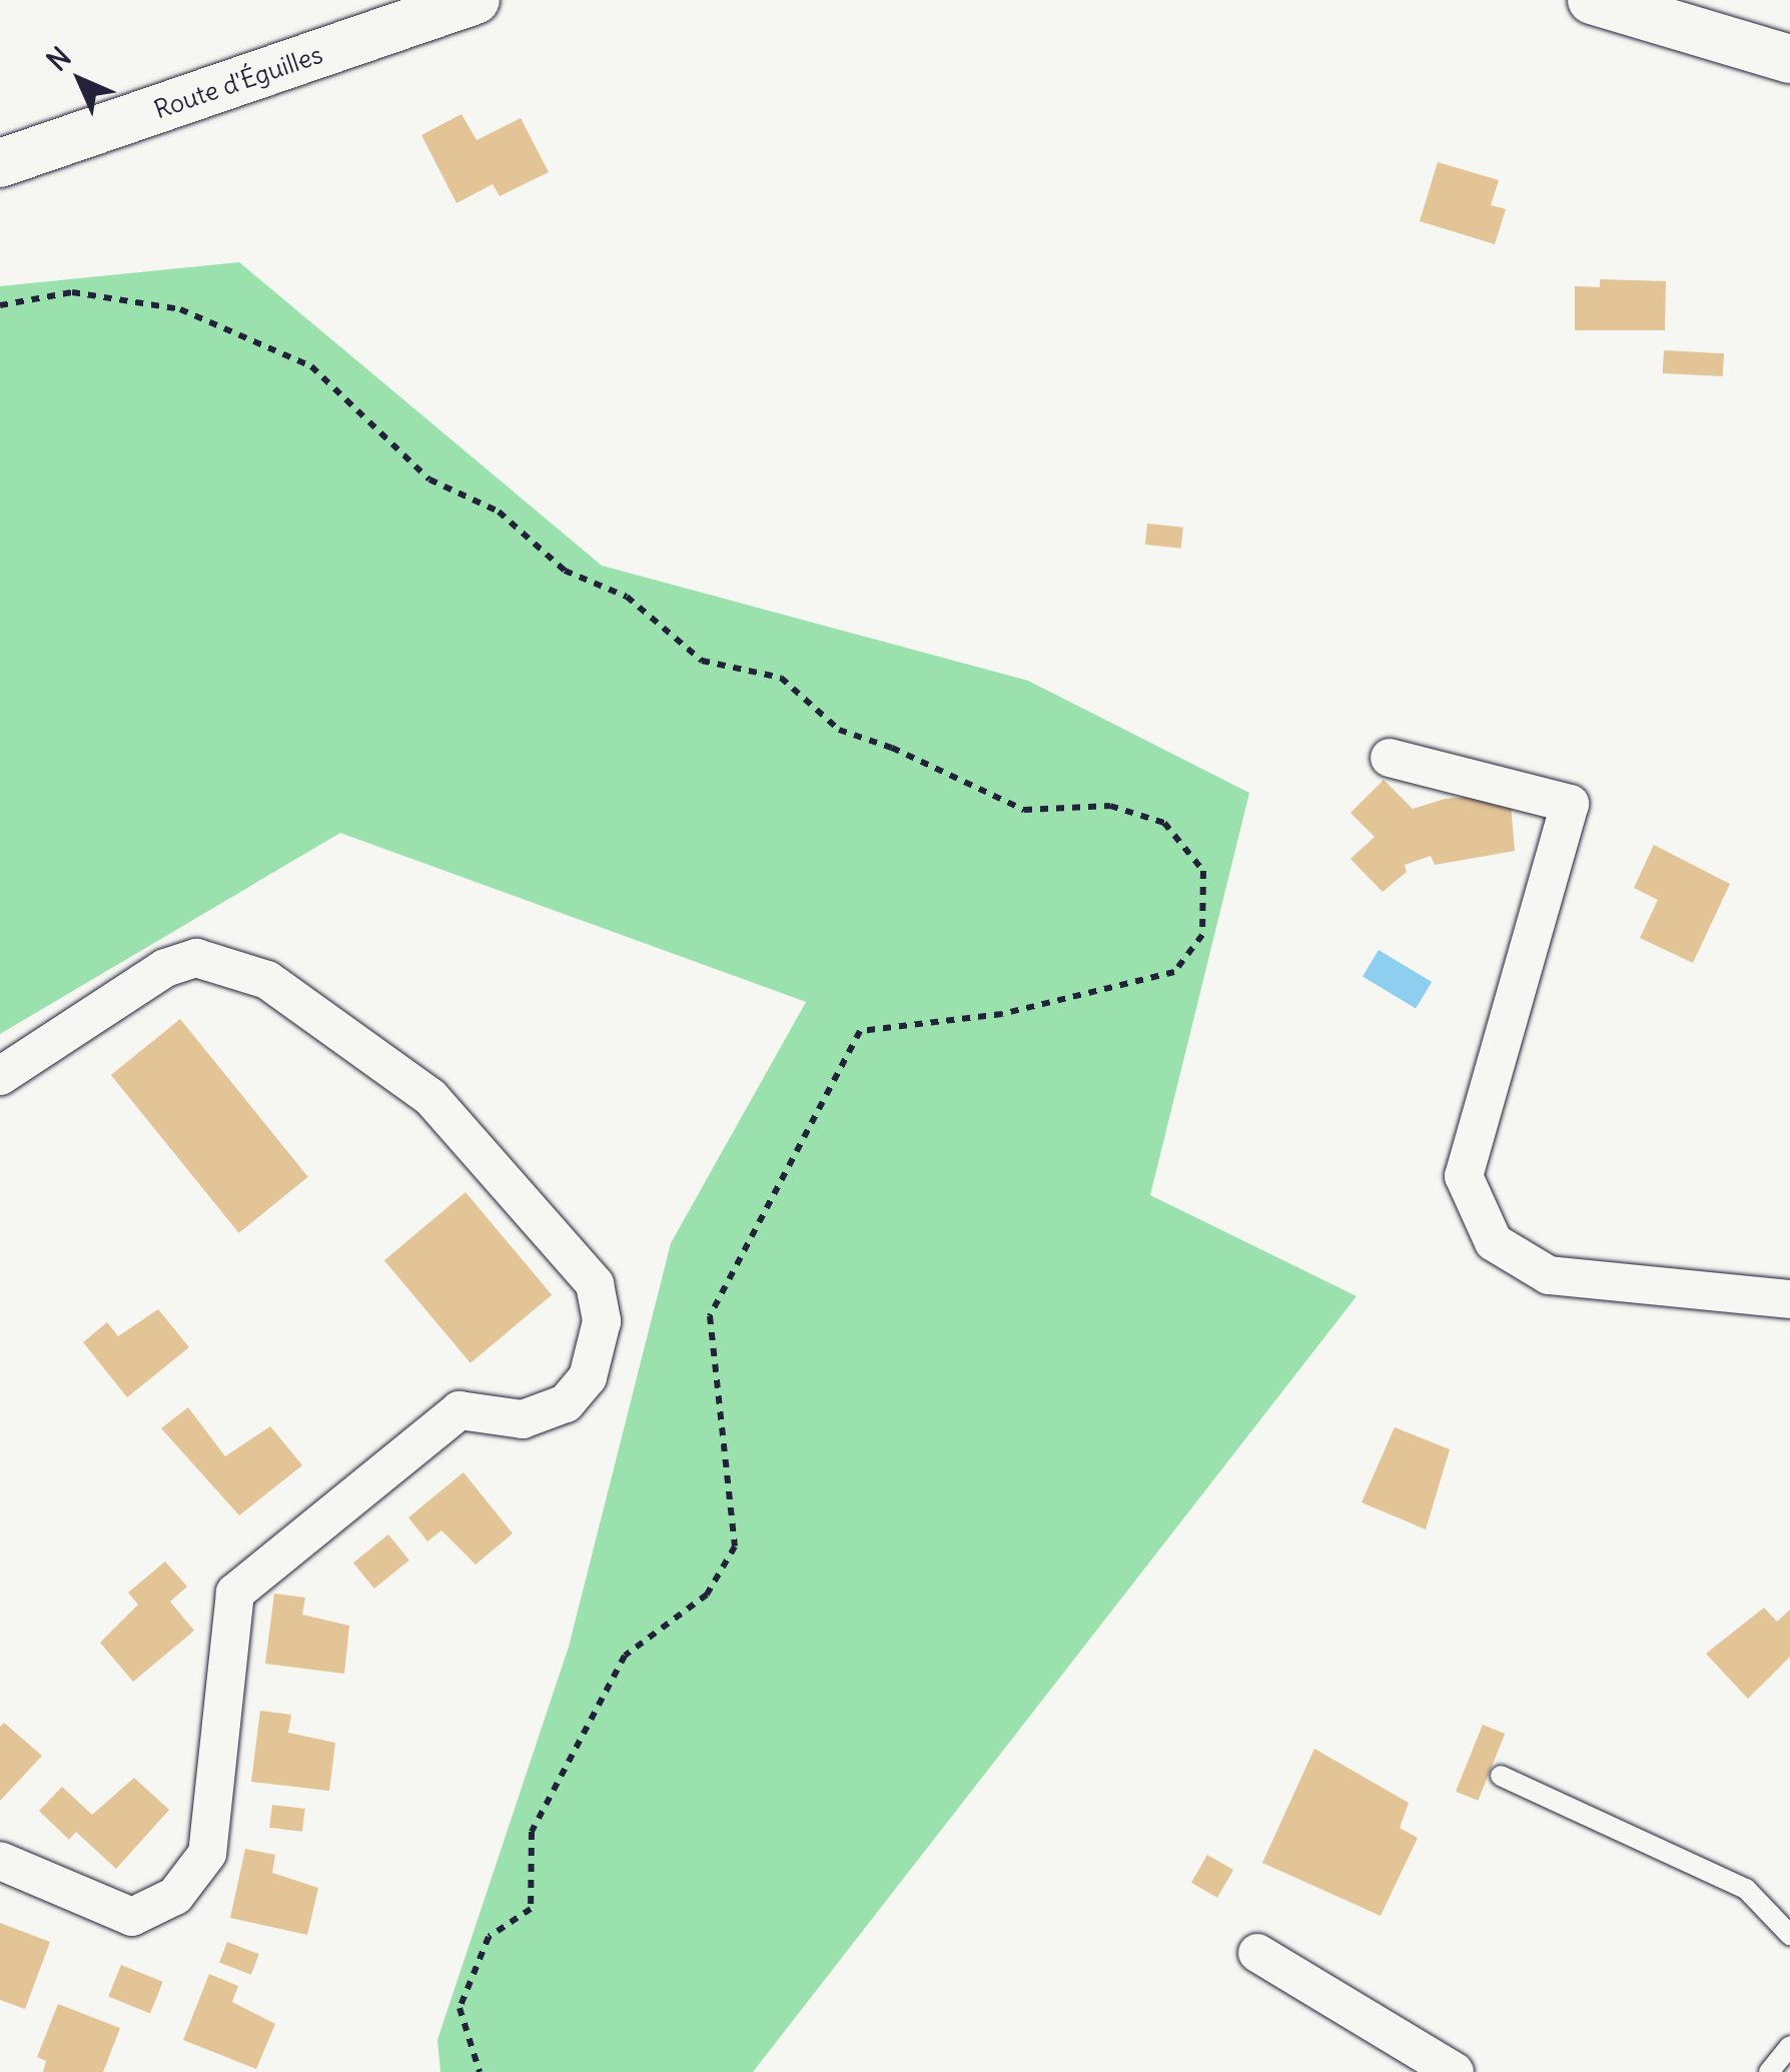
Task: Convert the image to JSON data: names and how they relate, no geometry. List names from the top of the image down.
{
  "streets": {
    "street": ["Route d'Éguilles"]
  },
  "north": "top left"
}
